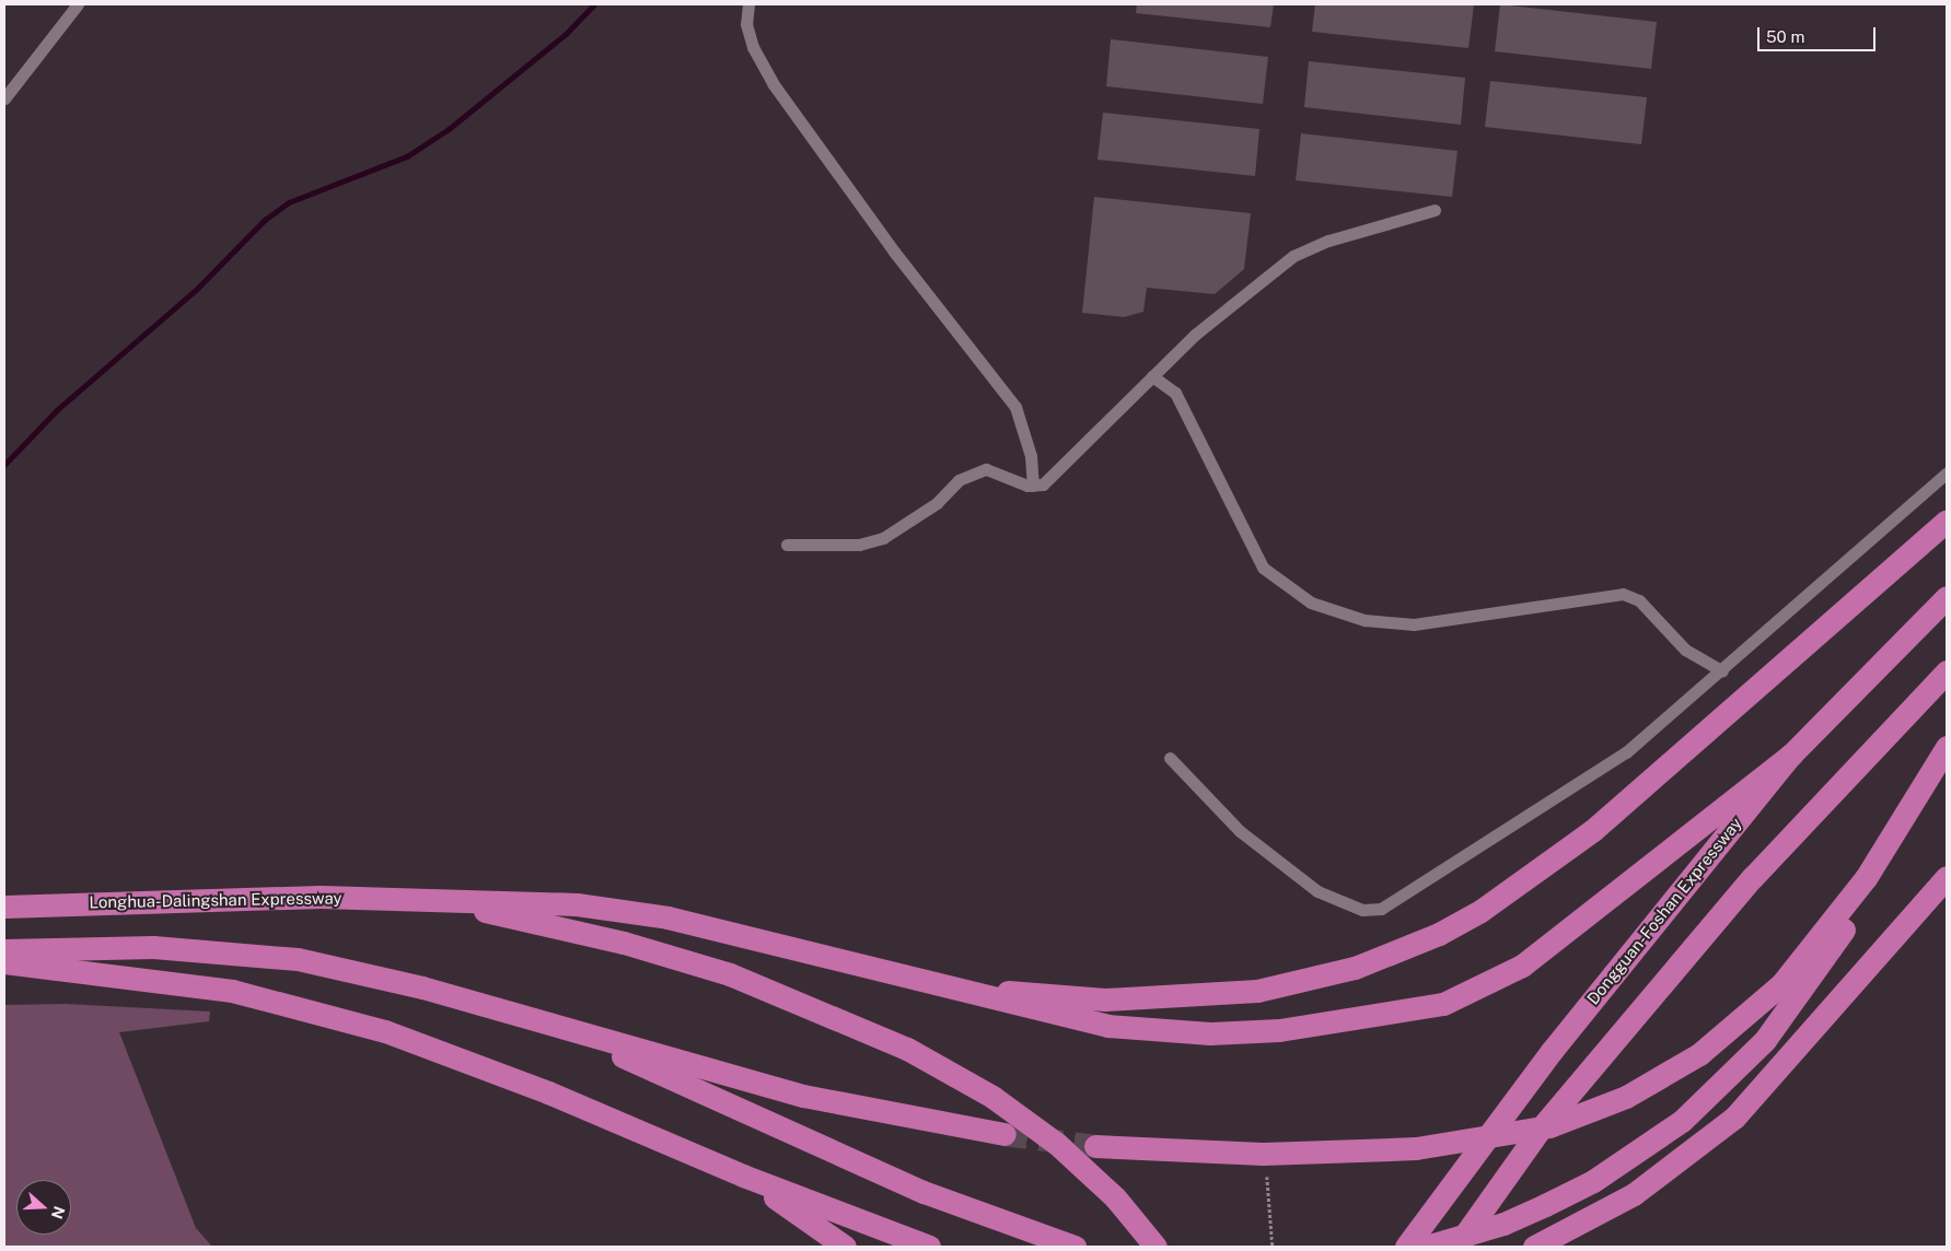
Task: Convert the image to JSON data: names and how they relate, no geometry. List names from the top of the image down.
{
  "streets": {
    "highway": ["Longhua-Dalingshan Expressway", "Dongguan-Foshan Expressway"]
  },
  "scale_bar": "50 m",
  "north": "right"
}
